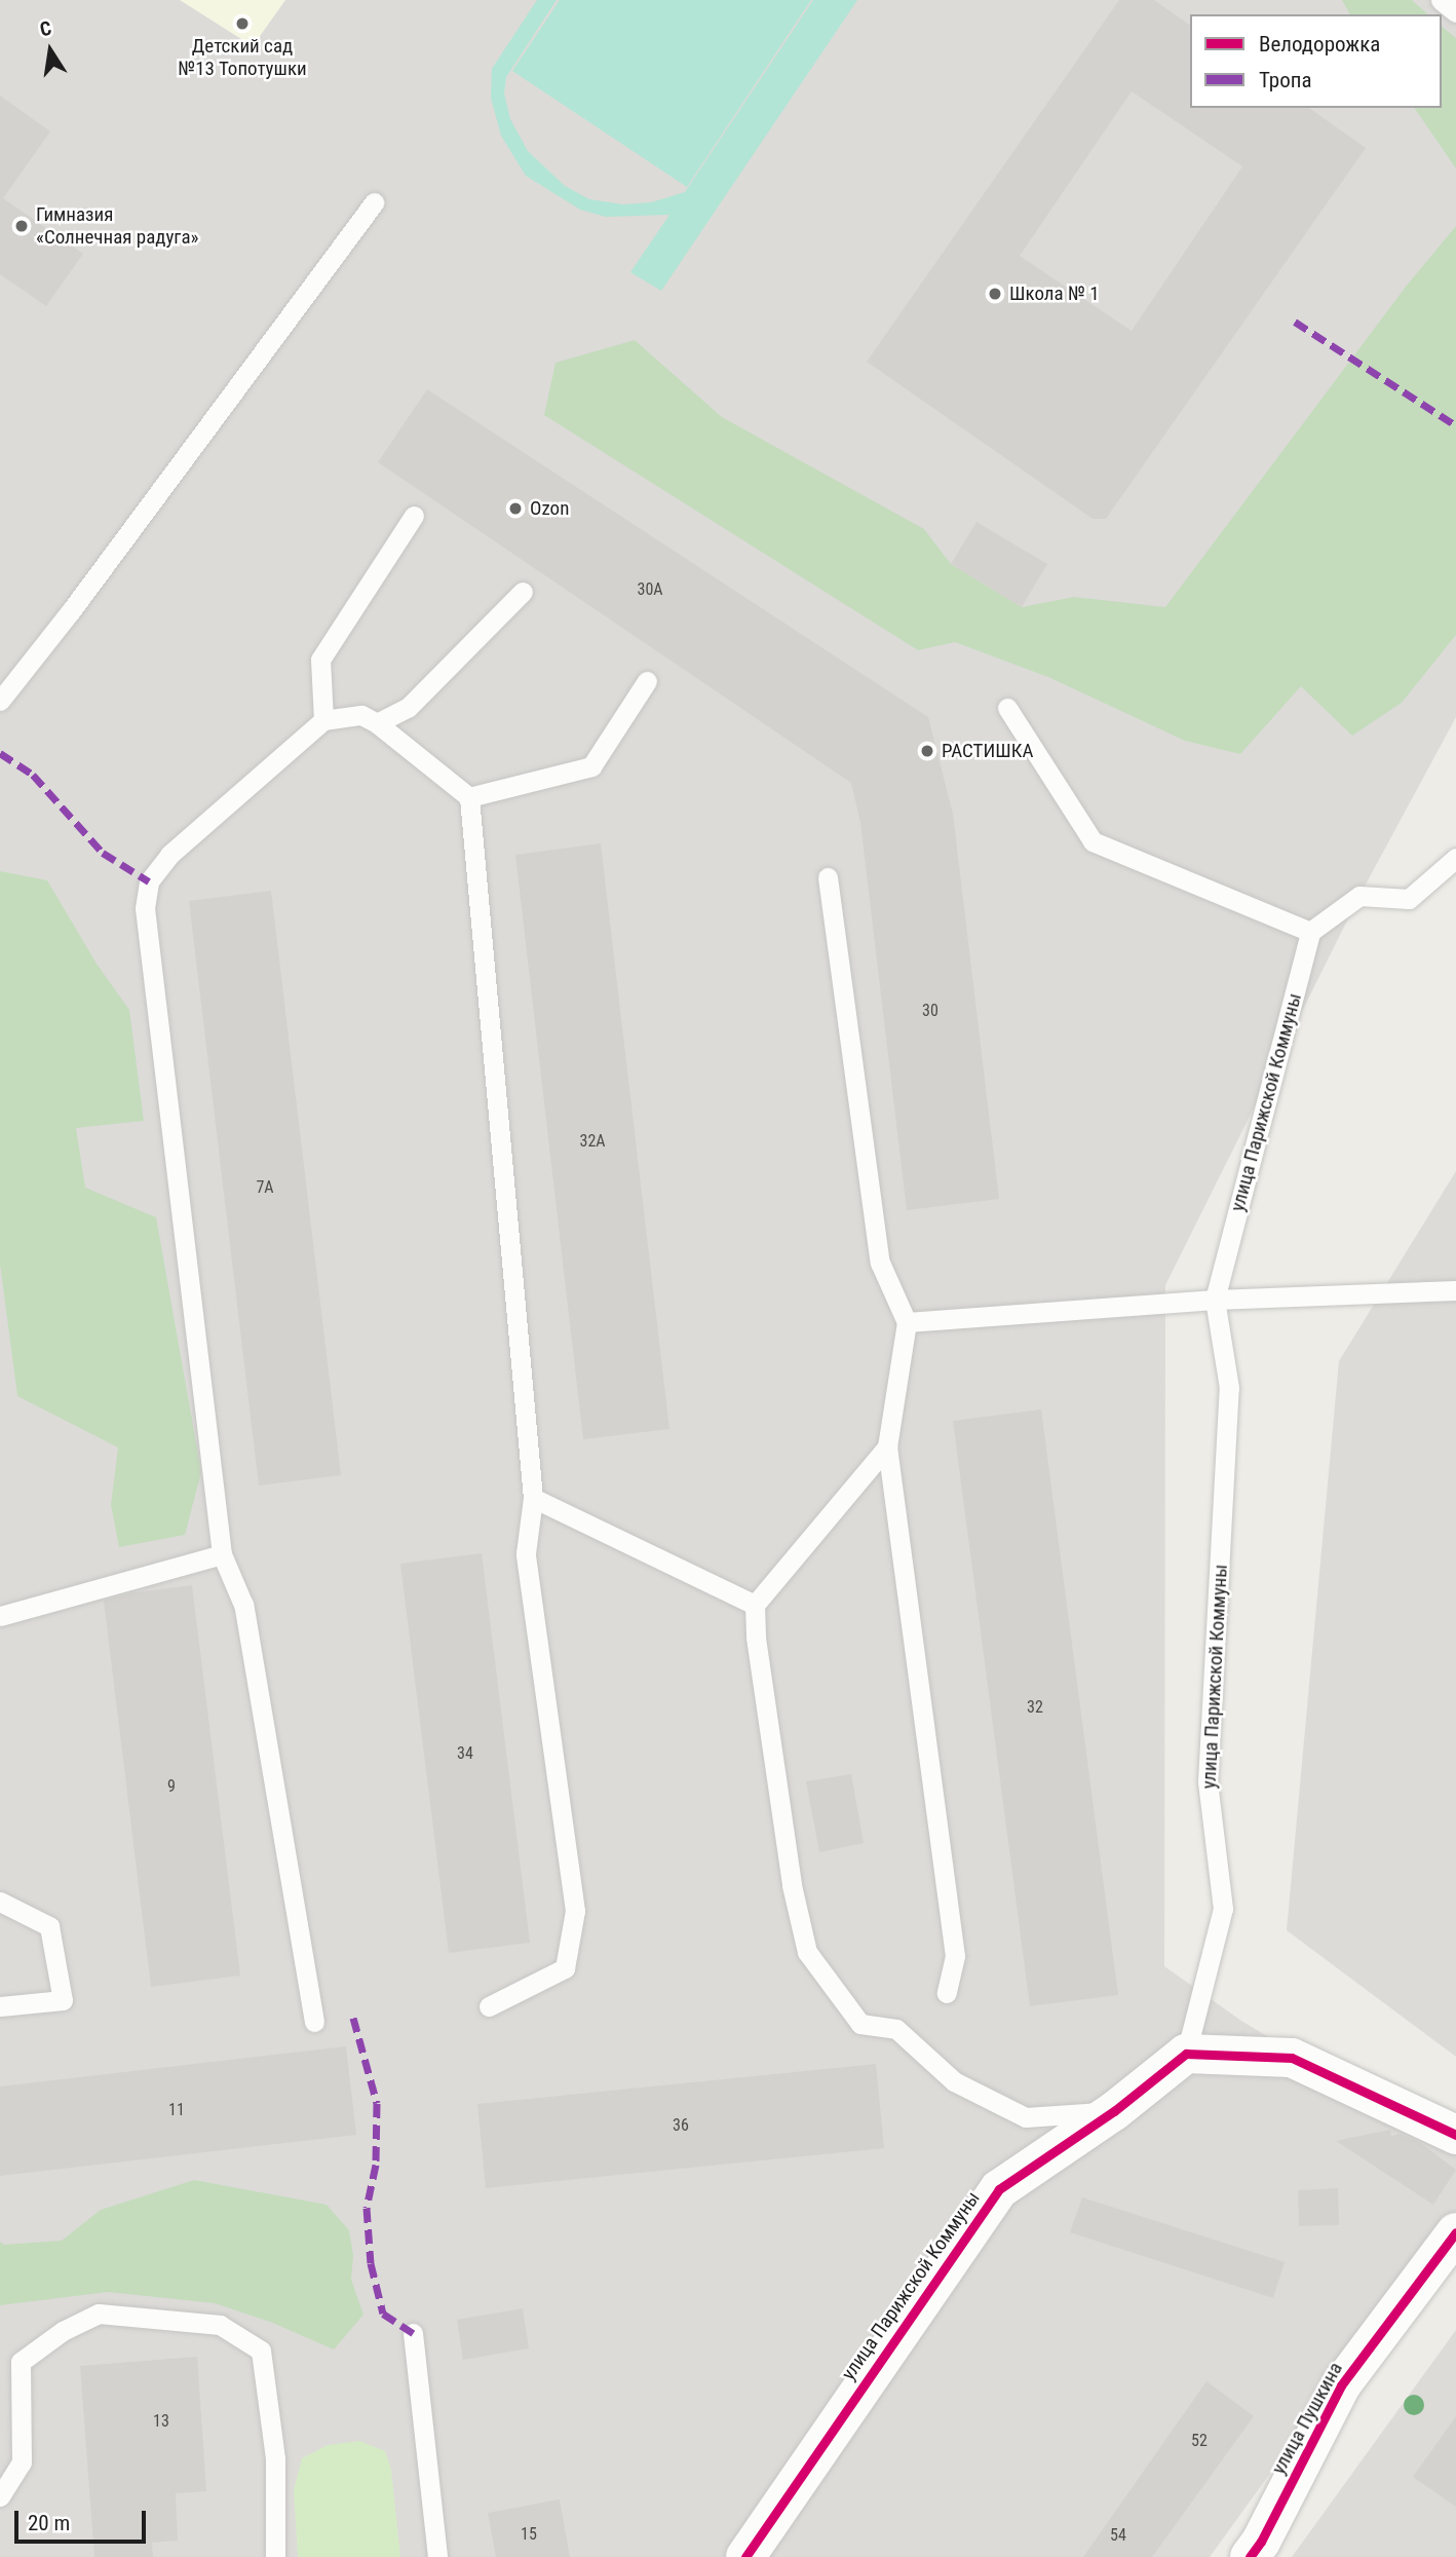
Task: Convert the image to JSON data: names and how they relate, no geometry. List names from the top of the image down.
{
  "streets": {
    "street": ["улица Парижской Коммуны", "улица Пушкина"]
  },
  "places": [
    "Детский сад №13 Топотушки",
    "Гимназия «Солнечная радуга»",
    "Школа № 1",
    "Ozon",
    "РАСТИШКА"
  ],
  "house_numbers": [
    "30А",
    "30",
    "32А",
    "7А",
    "32",
    "34",
    "9",
    "11",
    "36",
    "13",
    "52",
    "15",
    "54"
  ],
  "legend": ["Велодорожка", "Тропа"],
  "scale_bar": "20 m",
  "north": "top"
}
